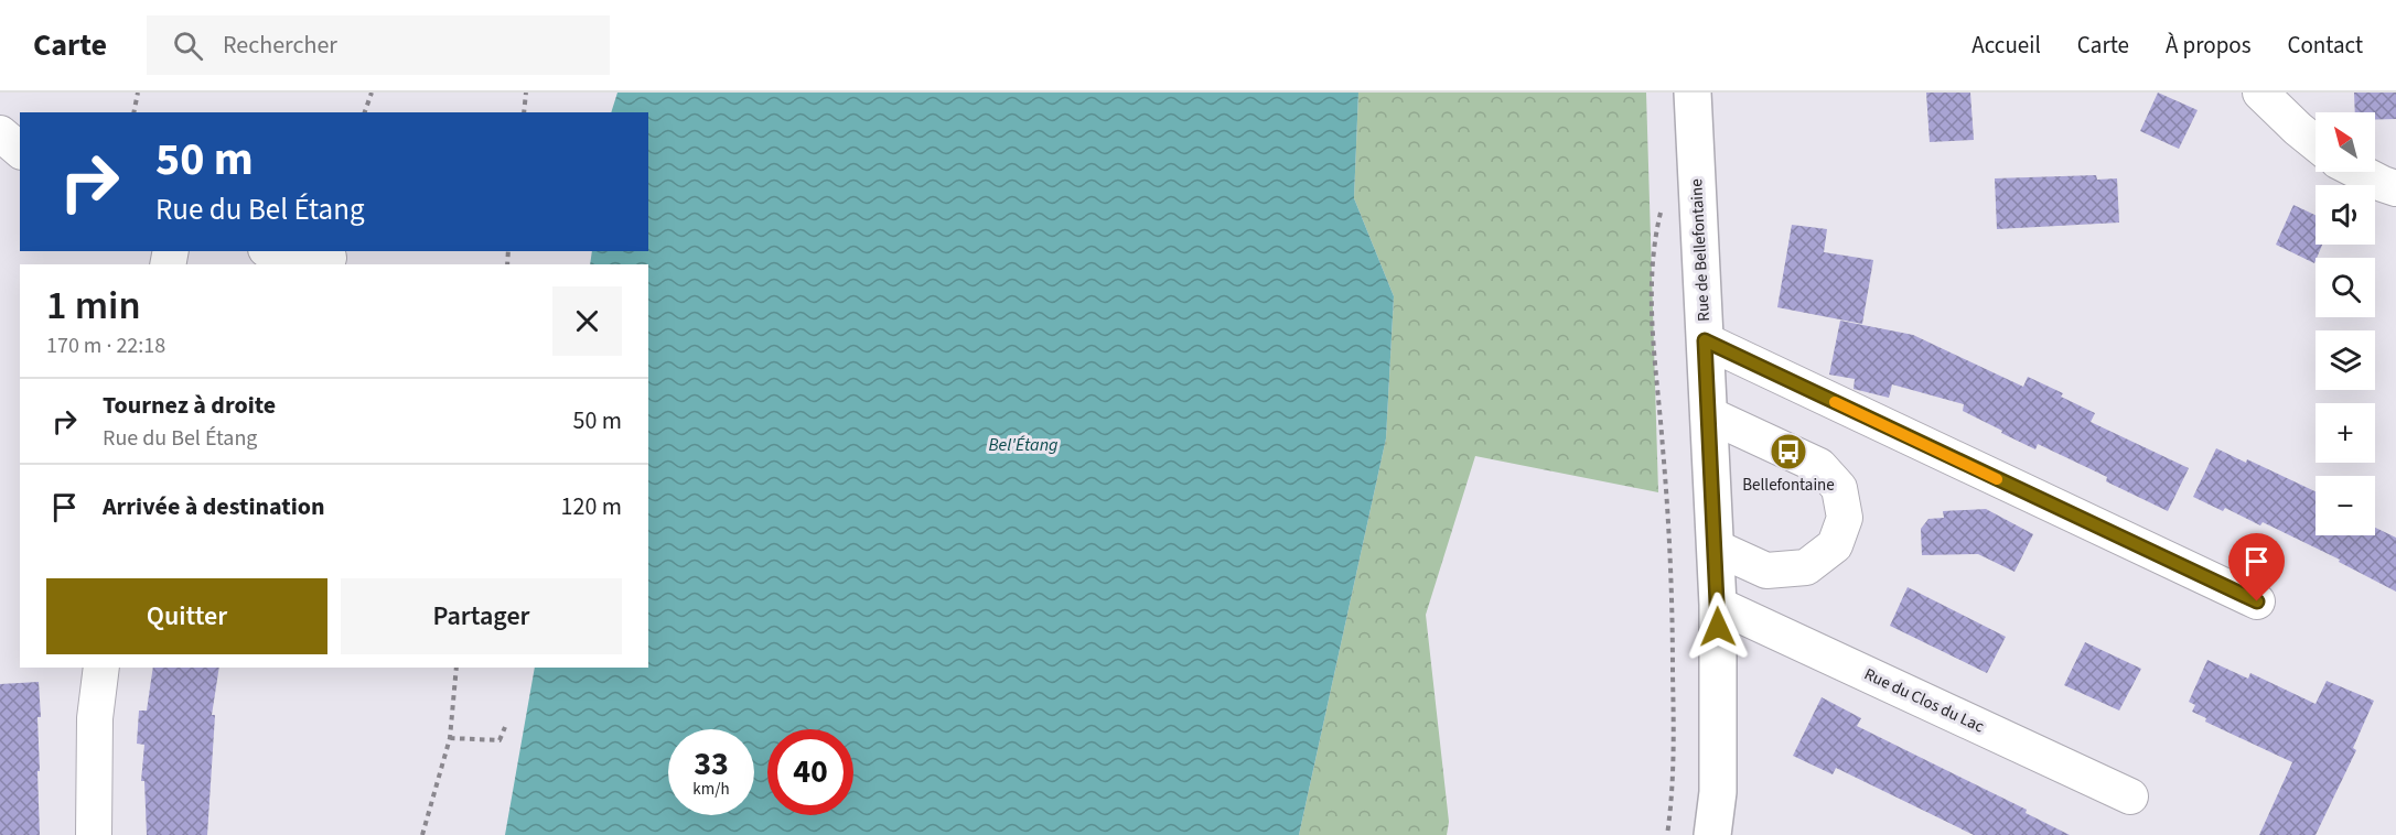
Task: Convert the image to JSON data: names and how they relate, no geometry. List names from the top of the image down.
{
  "streets": {
    "street": ["Rue de Bellefontaine", "Rue du Clos du Lac"]
  },
  "crossings": [
    ["Rue de Bellefontaine", "Rue du Clos du Lac"]
  ],
  "water": ["Bel'Étang"],
  "places": {
    "bus stop": ["Bellefontaine"]
  },
  "north": "top left",
  "page": {
    "header": "Carte",
    "search": "Rechercher",
    "nav": [
      "Accueil",
      "Carte",
      "À propos",
      "Contact"
    ],
    "map_buttons": ["+", "−"],
    "turn": ["50 m", "Rue du Bel Étang"],
    "heading": ["1 min", "170 m · 22:18"],
    "list": [
      {
        "name": "Tournez à droite",
        "note": "Rue du Bel Étang",
        "value": "50 m"
      },
      {
        "name": "Arrivée à destination",
        "value": "120 m"
      }
    ],
    "buttons": ["Quitter", "Partager"],
    "speed": "33 km/h",
    "limit": "40"
  }
}
